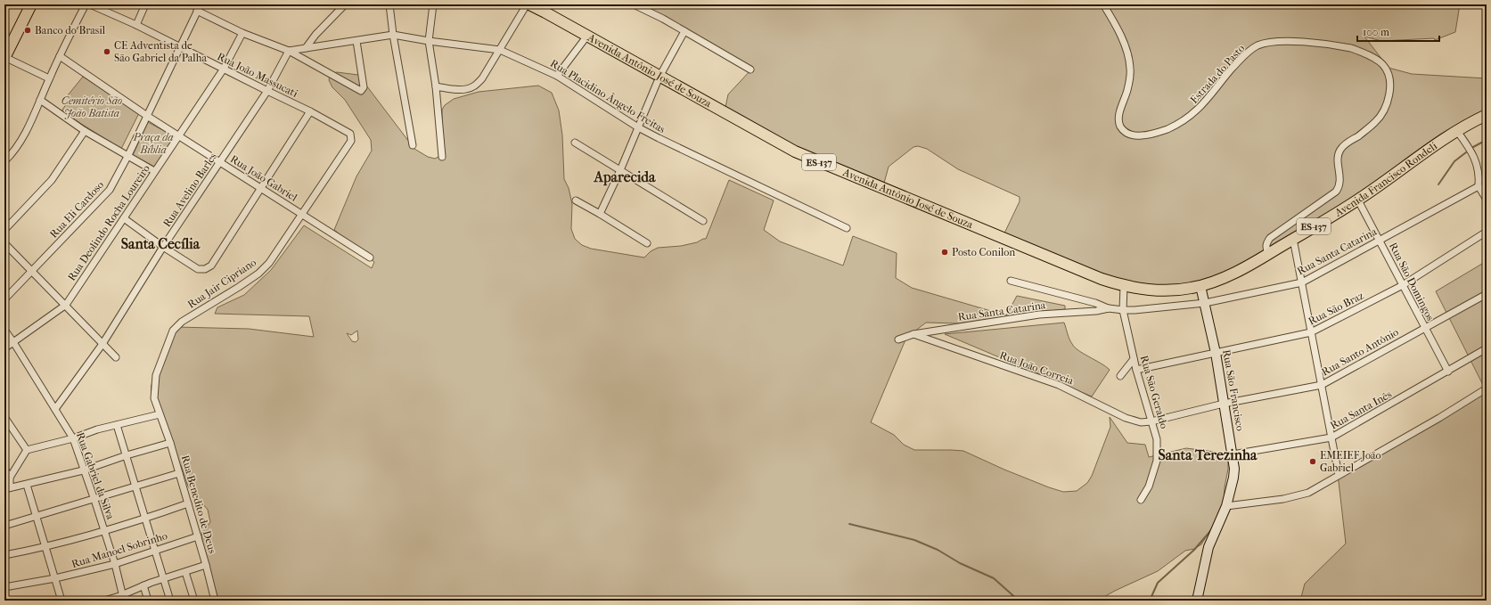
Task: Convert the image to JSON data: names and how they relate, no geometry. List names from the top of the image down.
{
  "streets": {
    "main road": ["Avenida Antônio José de Souza", "ES-137", "Avenida Francisco Rondeli"],
    "street": [
      "Estrada do Pasto",
      "Rua João Massucati",
      "Rua Placidino Ângelo Freitas",
      "Rua João Gabriel",
      "Rua Avelino Barles",
      "Rua Eli Cardoso",
      "Rua Deolindo Rocha Loureiro",
      "Rua Santa Catarina",
      "Rua São Domingos",
      "Rua Jair Cipriano",
      "Rua São Braz",
      "Rua Santo Antônio",
      "Rua João Correia",
      "Rua São Francisco",
      "Rua São Geraldo",
      "Rua Santa Inês",
      "Rua Gabriel da Silva",
      "Rua Benedito de Deus",
      "Rua Manoel Sobrinho"
    ]
  },
  "crossings": [
    ["Avenida Antônio José de Souza", "Avenida Francisco Rondeli"],
    ["Avenida Antônio José de Souza", "Rua São Geraldo"],
    ["Estrada do Pasto", "Avenida Francisco Rondeli"],
    ["Rua João Massucati", "Rua Avelino Barles"],
    ["Rua João Massucati", "Rua Eli Cardoso"],
    ["Rua João Massucati", "Rua Deolindo Rocha Loureiro"],
    ["Rua João Massucati", "Rua Jair Cipriano"],
    ["Rua Placidino Ângelo Freitas", "Rua Avelino Barles"],
    ["Rua João Gabriel", "Rua Avelino Barles"],
    ["Rua João Gabriel", "Rua Eli Cardoso"],
    ["Rua João Gabriel", "Rua Deolindo Rocha Loureiro"],
    ["Rua João Gabriel", "Rua Jair Cipriano"],
    ["Avenida Francisco Rondeli", "Rua São Domingos"],
    ["Avenida Francisco Rondeli", "Rua São Francisco"],
    ["Avenida Francisco Rondeli", "Rua São Geraldo"],
    ["Rua Avelino Barles", "Rua Gabriel da Silva"],
    ["Rua Deolindo Rocha Loureiro", "Rua Gabriel da Silva"],
    ["Rua Santa Catarina", "Rua São Domingos"],
    ["Rua Santa Catarina", "Rua João Correia"],
    ["Rua Santa Catarina", "Rua São Francisco"],
    ["Rua Santa Catarina", "Rua São Geraldo"],
    ["Rua São Domingos", "Rua São Braz"],
    ["Rua São Domingos", "Rua Santo Antônio"],
    ["Rua São Domingos", "Rua Santa Inês"],
    ["Rua Jair Cipriano", "Rua Benedito de Deus"],
    ["Rua São Braz", "Rua São Francisco"],
    ["Rua São Braz", "Rua São Geraldo"],
    ["Rua Santo Antônio", "Rua João Correia"],
    ["Rua Santo Antônio", "Rua São Francisco"],
    ["Rua Santo Antônio", "Rua São Geraldo"],
    ["Rua João Correia", "Rua São Geraldo"],
    ["Rua São Francisco", "Rua Santa Inês"],
    ["Rua Gabriel da Silva", "Rua Manoel Sobrinho"],
    ["Rua Benedito de Deus", "Rua Manoel Sobrinho"]
  ],
  "districts": ["Aparecida", "Santa Cecília", "Santa Terezinha"],
  "parks": ["Cemitério São João Batista", "Praça da Bíblia"],
  "places": [
    "Banco do Brasil",
    "CE Adventista de São Gabriel da Palha",
    "Posto Conilon",
    "EMEIEF João Gabriel"
  ],
  "scale_bar": "100 m"
}
